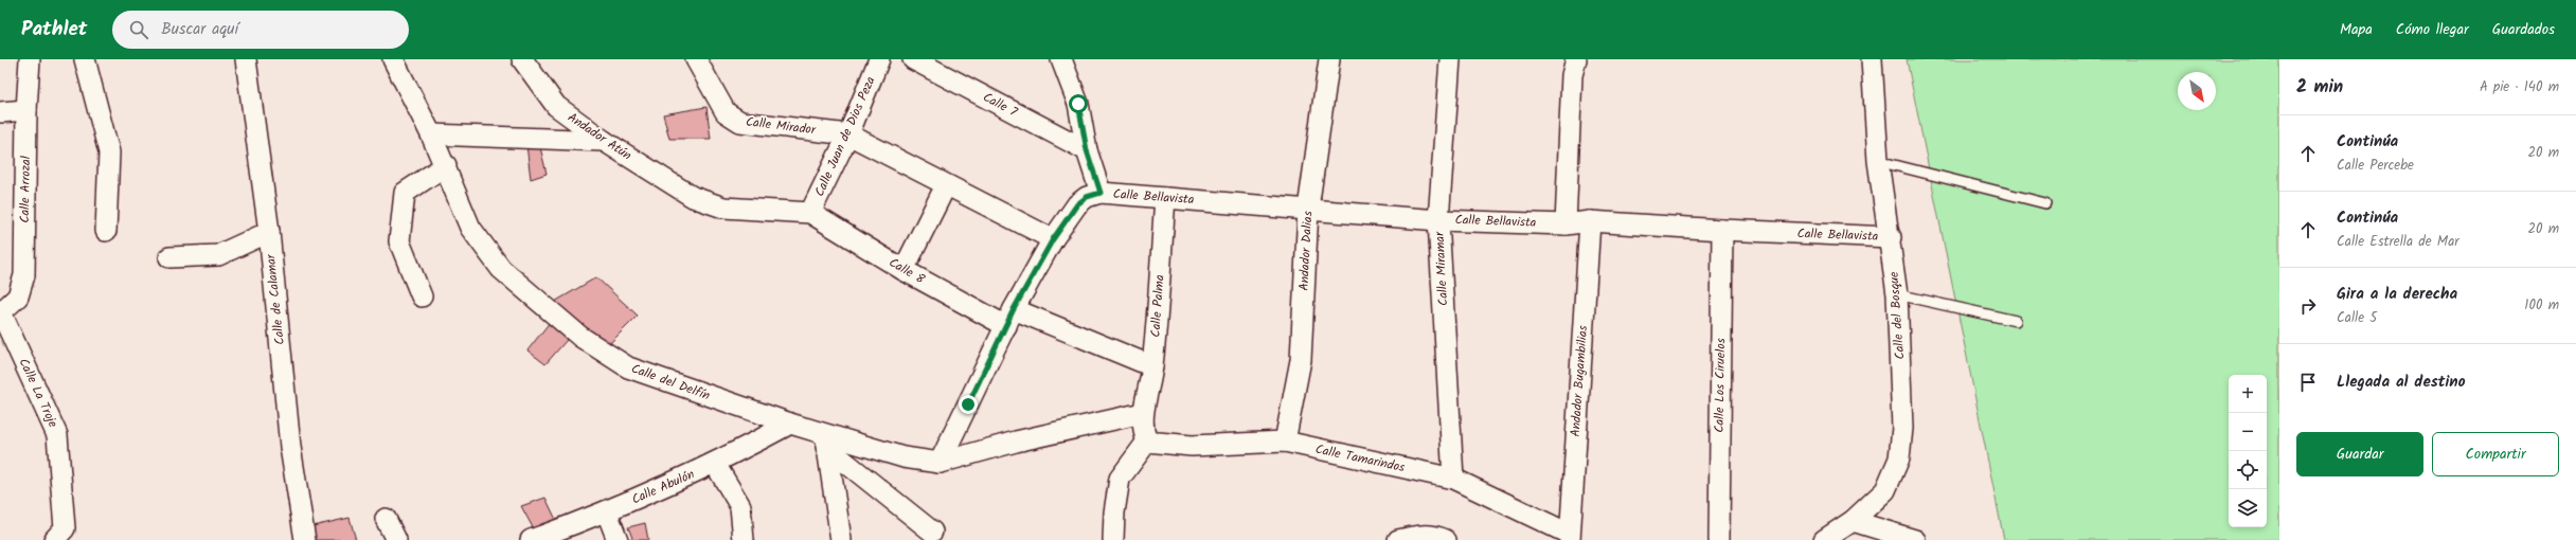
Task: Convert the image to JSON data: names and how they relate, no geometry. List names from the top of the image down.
{
  "streets": {
    "street": [
      "Calle 7",
      "Calle Mirador",
      "Andador Atún",
      "Calle Juan de Dios Peza",
      "Calle Arrozal",
      "Calle Bellavista",
      "Andador Dalias",
      "Calle Miramar",
      "Calle 8",
      "Calle de Calamar",
      "Calle Palma",
      "Calle del Bosque",
      "Andador Bugambilias",
      "Calle del Delfín",
      "Calle Los Ciruelos",
      "Calle La Troje",
      "Calle Tamarindos",
      "Calle Abulón"
    ]
  },
  "crossings": [
    ["Calle Mirador", "Calle Juan de Dios Peza"],
    ["Andador Atún", "Calle Juan de Dios Peza"],
    ["Andador Atún", "Calle 8"],
    ["Calle Juan de Dios Peza", "Calle 8"],
    ["Calle Arrozal", "Calle La Troje"],
    ["Calle Bellavista", "Andador Dalias"],
    ["Calle Bellavista", "Calle Miramar"],
    ["Calle Bellavista", "Calle Palma"],
    ["Calle Bellavista", "Calle del Bosque"],
    ["Calle Bellavista", "Andador Bugambilias"],
    ["Calle Bellavista", "Calle Los Ciruelos"],
    ["Andador Dalias", "Calle Tamarindos"],
    ["Calle Miramar", "Calle Tamarindos"],
    ["Calle 8", "Calle Palma"],
    ["Calle Palma", "Calle Tamarindos"],
    ["Andador Bugambilias", "Calle Tamarindos"],
    ["Calle del Delfín", "Calle Abulón"]
  ],
  "north": "bottom right",
  "page": {
    "header": "Pathlet",
    "search": "Buscar aquí",
    "nav": ["Mapa", "Cómo llegar", "Guardados"],
    "heading": ["2 min", "A pie · 140 m"],
    "list": [
      ["Continúa", "Calle Percebe", "20 m"],
      ["Continúa", "Calle Estrella de Mar", "20 m"],
      ["Gira a la derecha", "Calle 5", "100 m"],
      "Llegada al destino"
    ],
    "map_buttons": ["+", "−"],
    "buttons": ["Guardar", "Compartir"]
  }
}
